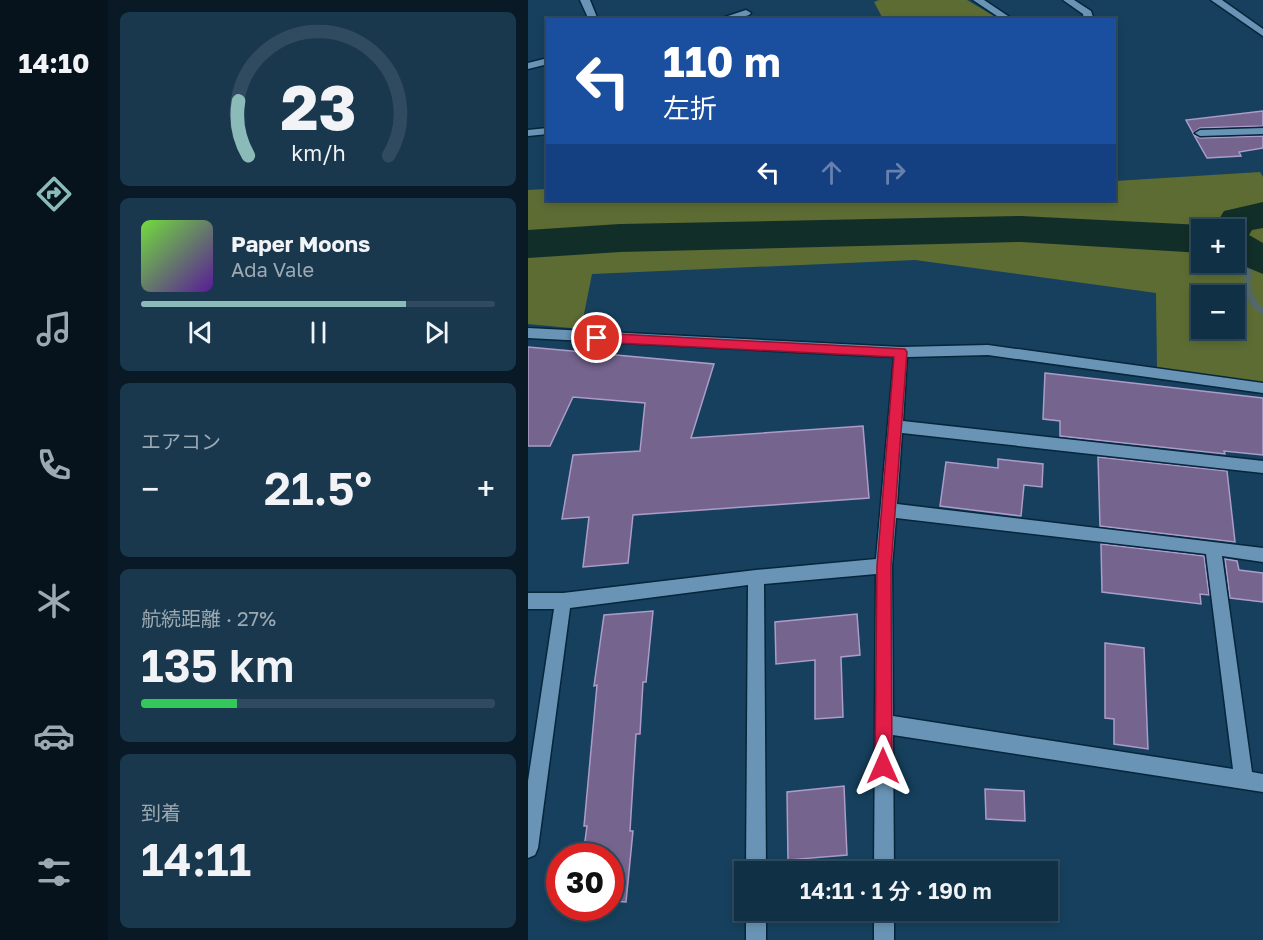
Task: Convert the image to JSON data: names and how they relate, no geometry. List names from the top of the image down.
{
  "page": {
    "tabs": "14:10",
    "turn": ["110 m", "左折"],
    "map_buttons": ["+", "−"],
    "song": ["Paper Moons", "Ada Vale"],
    "tile": [
      "エアコン",
      ["航続距離 · 27%", "135 km"],
      ["到着", "14:11"]
    ],
    "heat": ["−", "21.5°", "+"],
    "limit": "30",
    "trip": "14:11 · 1 分 · 190 m",
    "gauge": ["23", "km/h"]
  }
}
